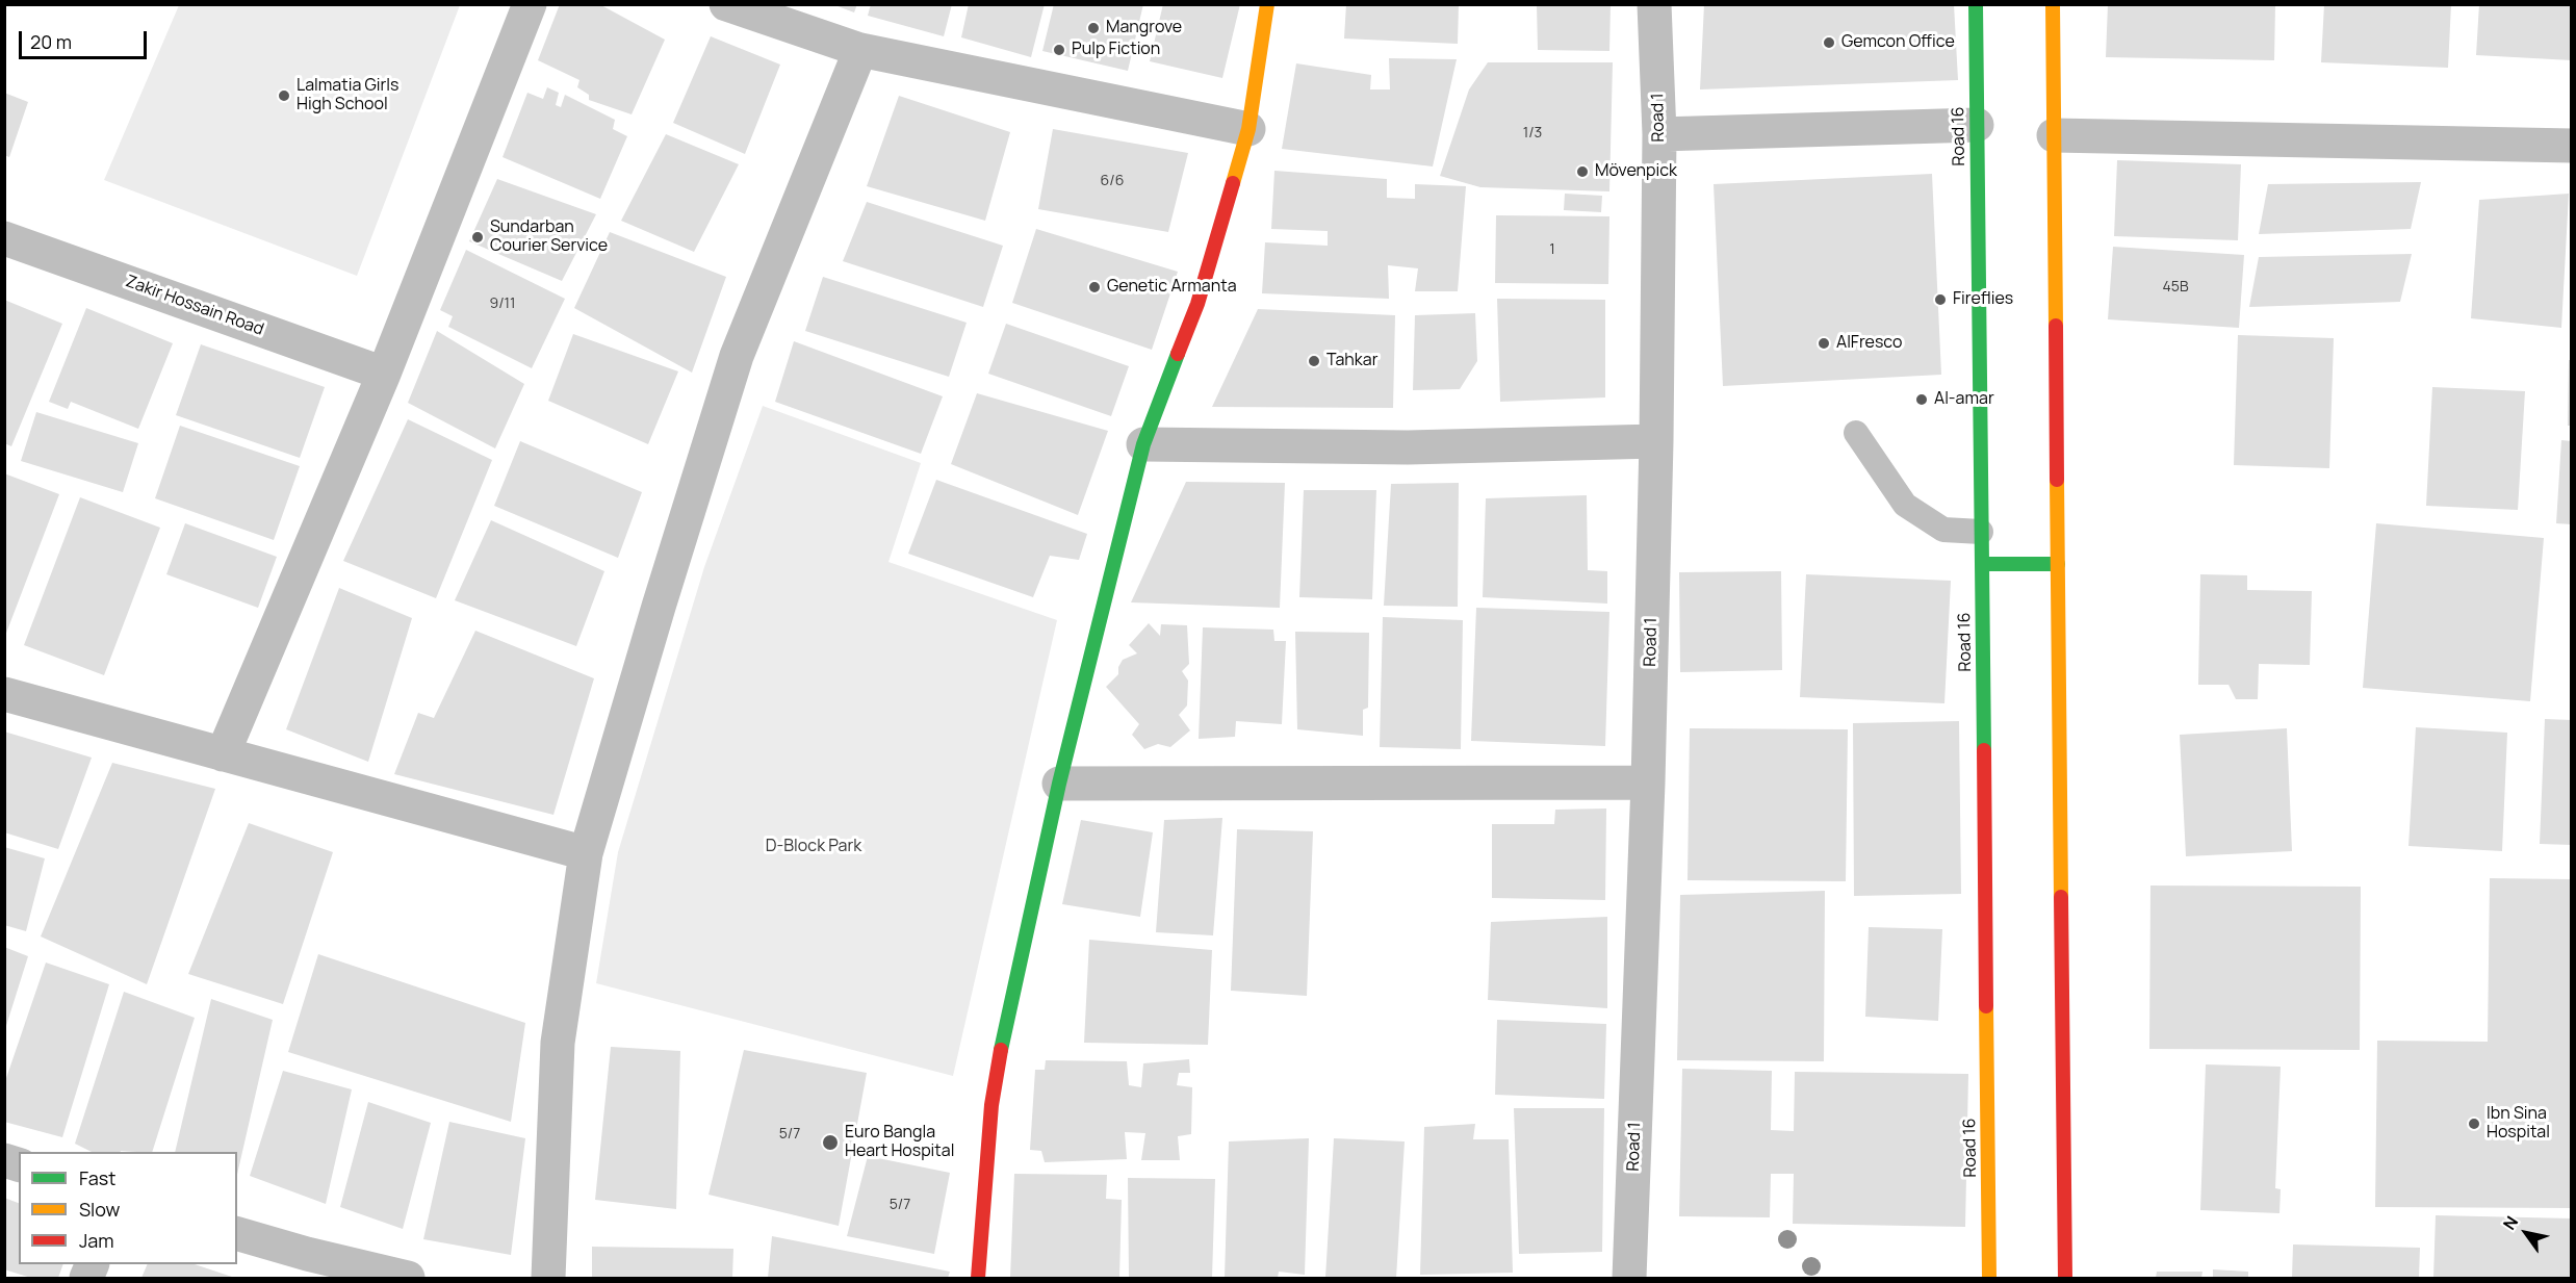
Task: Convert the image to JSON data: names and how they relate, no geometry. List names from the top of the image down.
{
  "streets": {
    "main road": ["Road 16"],
    "street": ["Road 1", "Zakir Hossain Road"]
  },
  "parks": ["D-Block Park"],
  "places": [
    "Mangrove",
    "Gemcon Office",
    "Pulp Fiction",
    "Lalmatia Girls High School",
    "Mövenpick",
    "Sundarban Courier Service",
    "Genetic Armanta",
    "Fireflies",
    "AlFresco",
    "Tahkar",
    "Al-amar",
    "Ibn Sina Hospital",
    "Euro Bangla Heart Hospital"
  ],
  "house_numbers": [
    "1/3",
    "6/6",
    "1",
    "45B",
    "9/11",
    "5/7",
    "5/7"
  ],
  "legend": ["Fast", "Slow", "Jam"],
  "scale_bar": "20 m",
  "north": "top left"
}
